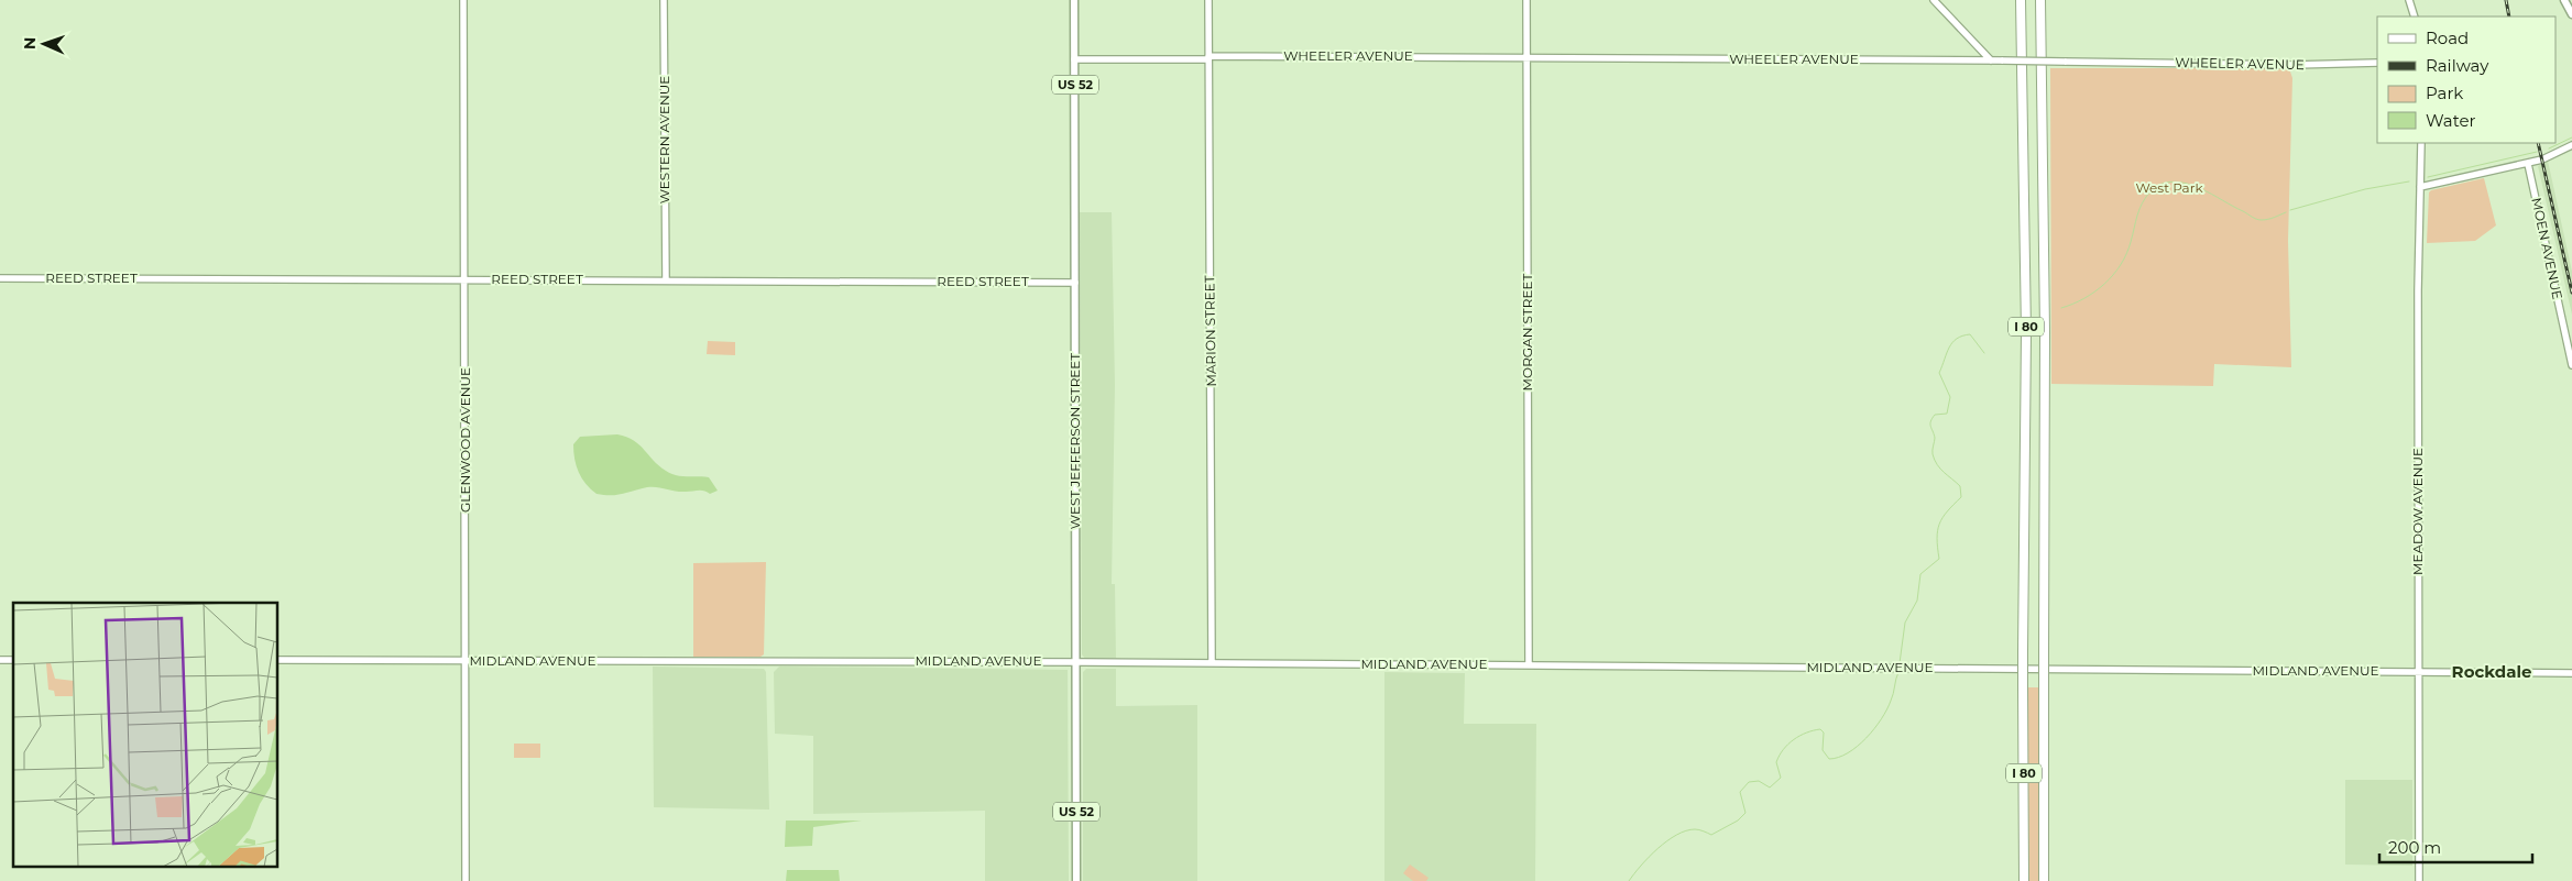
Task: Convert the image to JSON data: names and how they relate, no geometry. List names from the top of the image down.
{
  "streets": {
    "highway": ["I 80"],
    "main road": ["US 52", "WEST JEFFERSON STREET"],
    "street": [
      "WHEELER AVENUE",
      "WESTERN AVENUE",
      "MOEN AVENUE",
      "REED STREET",
      "MARION STREET",
      "MORGAN STREET",
      "GLENWOOD AVENUE",
      "MEADOW AVENUE",
      "MIDLAND AVENUE"
    ]
  },
  "crossings": [
    ["WHEELER AVENUE", "MARION STREET"],
    ["WHEELER AVENUE", "MORGAN STREET"],
    ["WHEELER AVENUE", "WEST JEFFERSON STREET"],
    ["WESTERN AVENUE", "REED STREET"],
    ["REED STREET", "GLENWOOD AVENUE"],
    ["REED STREET", "WEST JEFFERSON STREET"],
    ["MARION STREET", "MIDLAND AVENUE"],
    ["MORGAN STREET", "MIDLAND AVENUE"],
    ["GLENWOOD AVENUE", "MIDLAND AVENUE"],
    ["WEST JEFFERSON STREET", "MIDLAND AVENUE"],
    ["MEADOW AVENUE", "MIDLAND AVENUE"]
  ],
  "districts": ["Rockdale"],
  "parks": ["West Park"],
  "legend": [
    "Road",
    "Railway",
    "Park",
    "Water"
  ],
  "scale_bar": "200 m",
  "north": "left"
}
